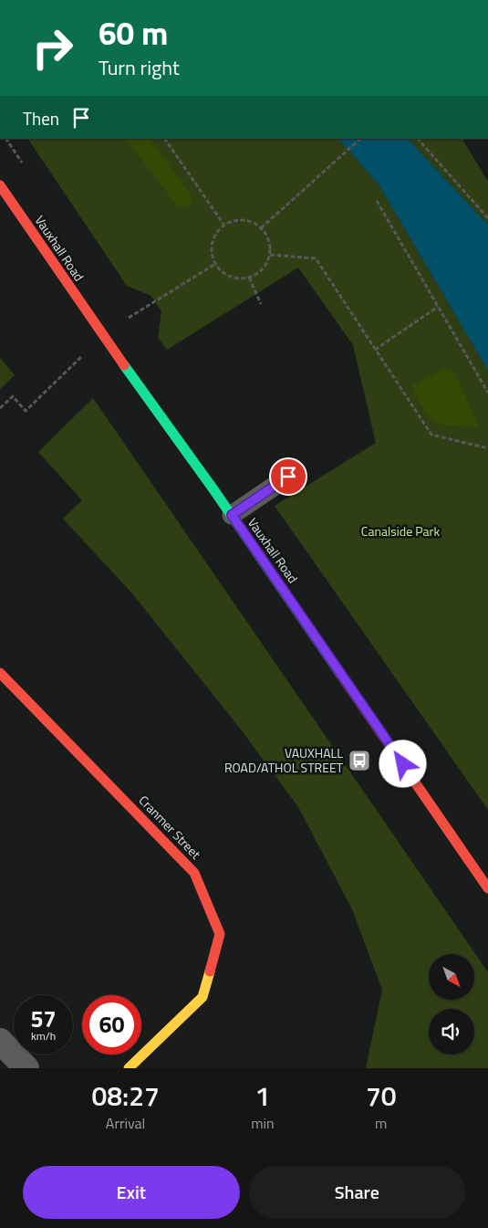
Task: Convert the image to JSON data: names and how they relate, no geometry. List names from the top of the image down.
{
  "streets": {
    "main road": ["Vauxhall Road", "Cranmer Street"]
  },
  "parks": ["Canalside Park"],
  "places": {
    "bus stop": ["VAUXHALL ROAD/ATHOL STREET"]
  },
  "north": "bottom right",
  "page": {
    "turn": ["60 m", "Turn right"],
    "then": "Then",
    "speed": "57 km/h",
    "limit": "60",
    "eta": [
      "08:27",
      "Arrival",
      "1",
      "min",
      "70",
      "m"
    ],
    "buttons": ["Exit", "Share"]
  }
}
